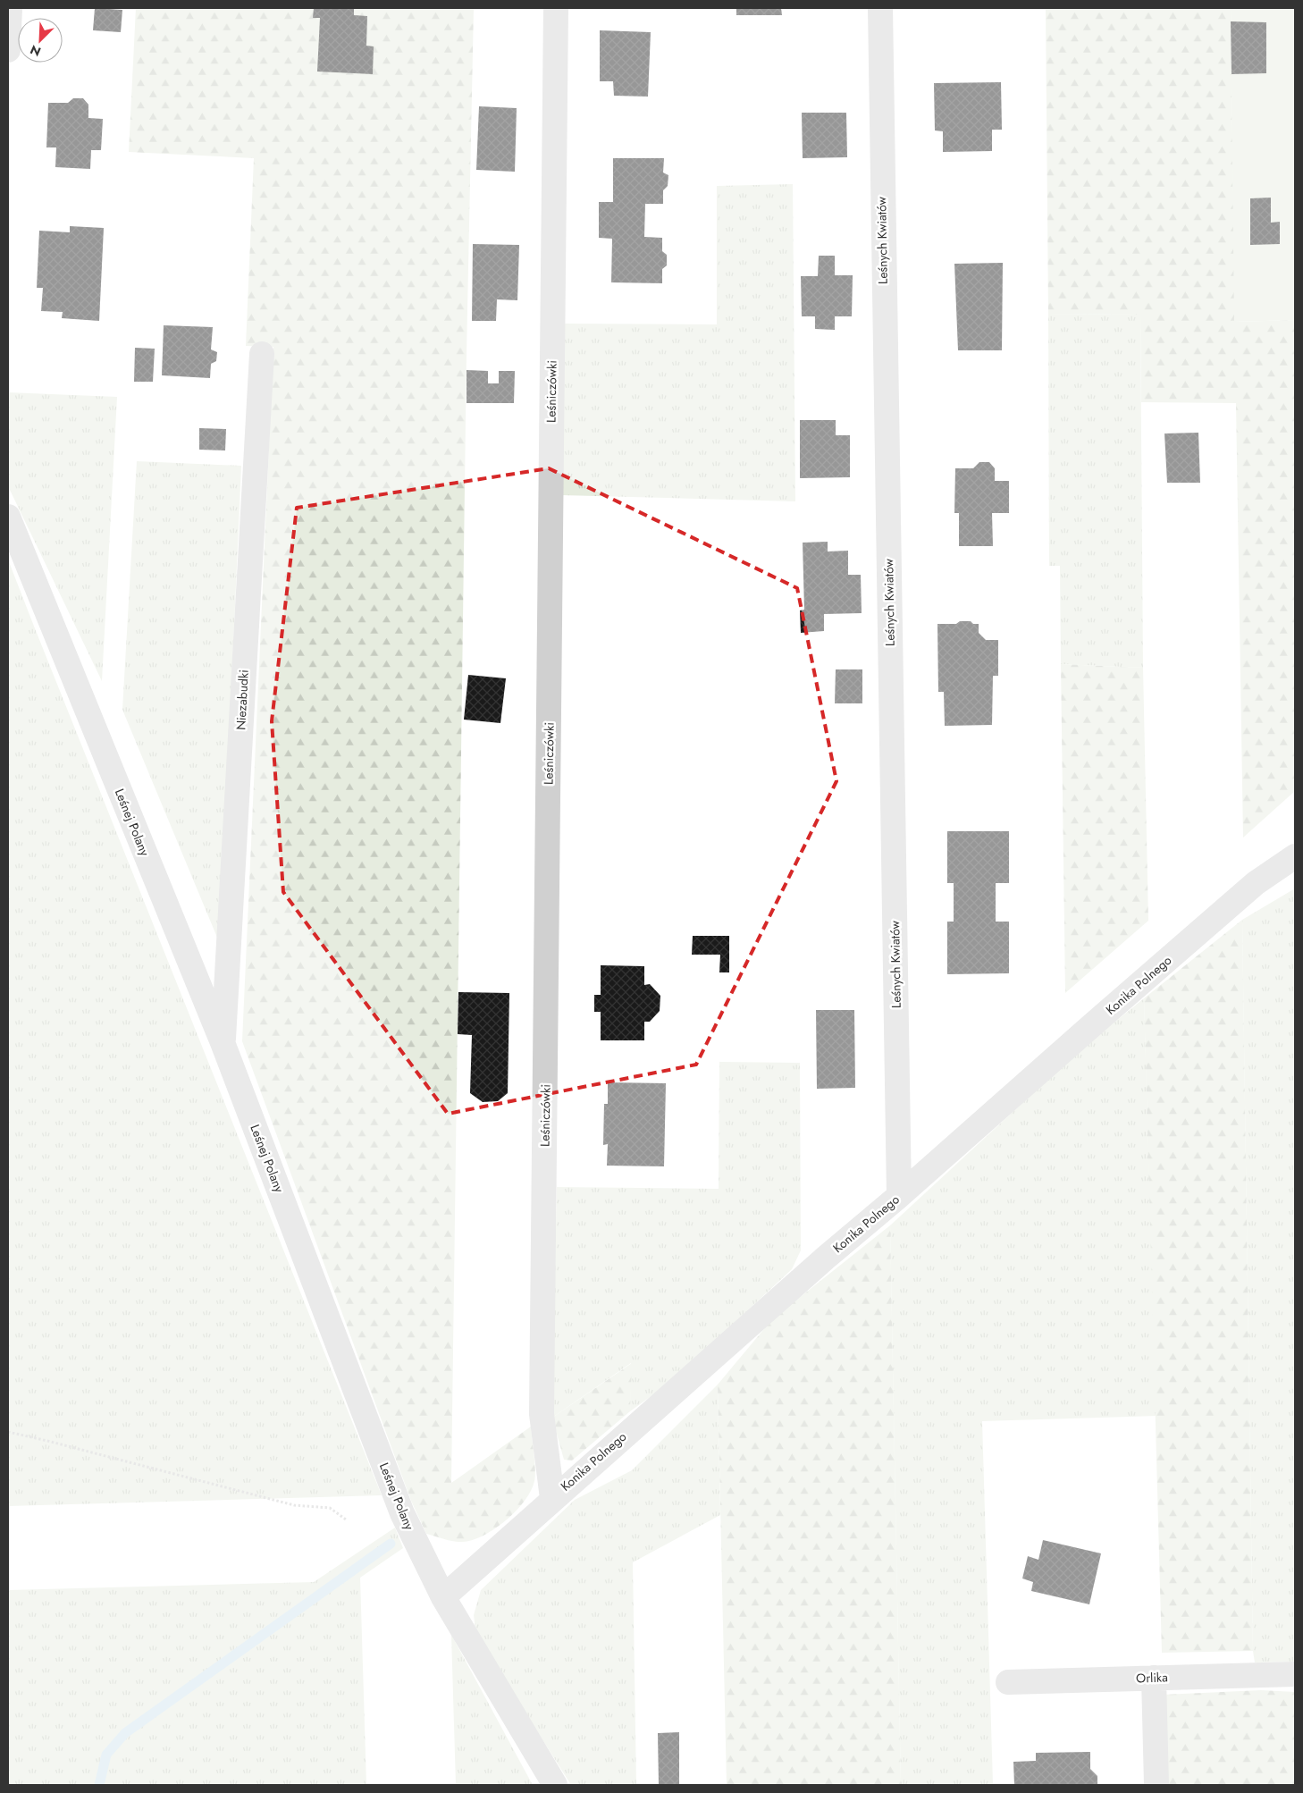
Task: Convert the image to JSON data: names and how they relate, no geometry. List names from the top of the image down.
{
  "streets": {
    "street": [
      "Leśnych Kwiatów",
      "Leśniczówki",
      "Niezabudki",
      "Leśnej Polany",
      "Konika Polnego",
      "Orlika"
    ]
  },
  "crossings": [
    ["Leśnych Kwiatów", "Konika Polnego"],
    ["Leśniczówki", "Konika Polnego"],
    ["Niezabudki", "Leśnej Polany"],
    ["Leśnej Polany", "Konika Polnego"]
  ],
  "north": "bottom left"
}
